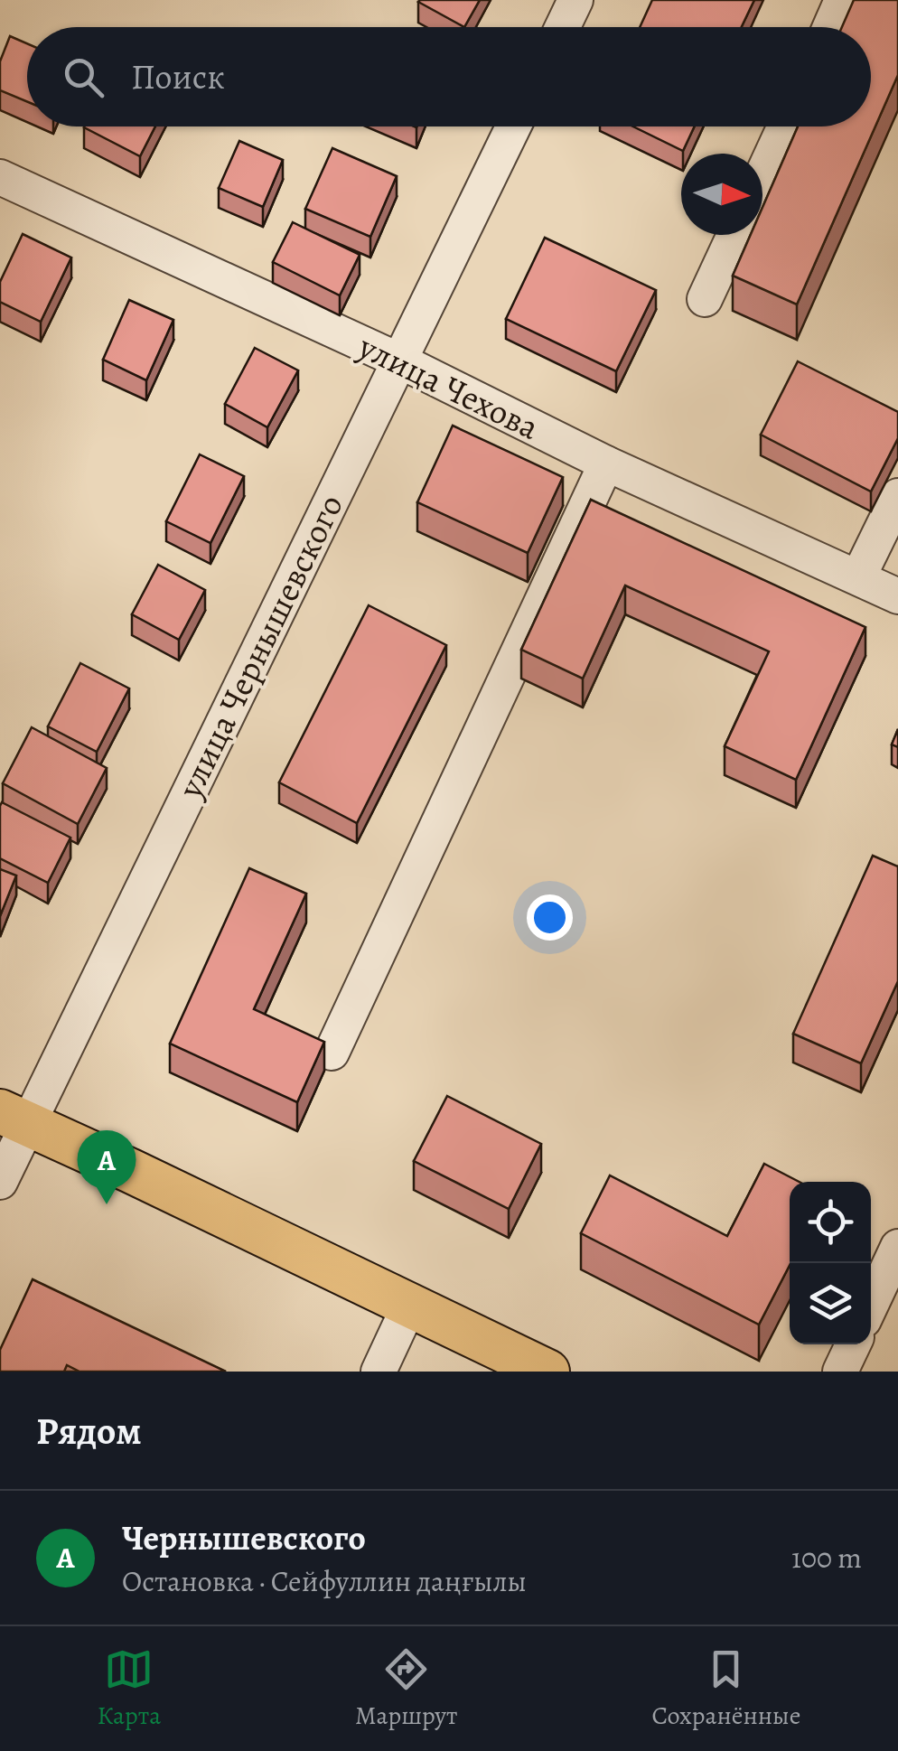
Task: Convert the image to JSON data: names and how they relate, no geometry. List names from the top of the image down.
{
  "streets": {
    "street": ["улица Чехова", "улица Чернышевского"]
  },
  "crossings": [
    ["улица Чехова", "улица Чернышевского"]
  ],
  "north": "right",
  "page": {
    "search": "Поиск",
    "pins": "A",
    "heading": "Рядом",
    "list": [
      {
        "mark": "A",
        "name": "Чернышевского",
        "note": "Остановка · Сейфуллин даңғылы",
        "value": "100 m"
      }
    ],
    "nav": ["Карта", "Маршрут", "Сохранённые"]
  }
}
